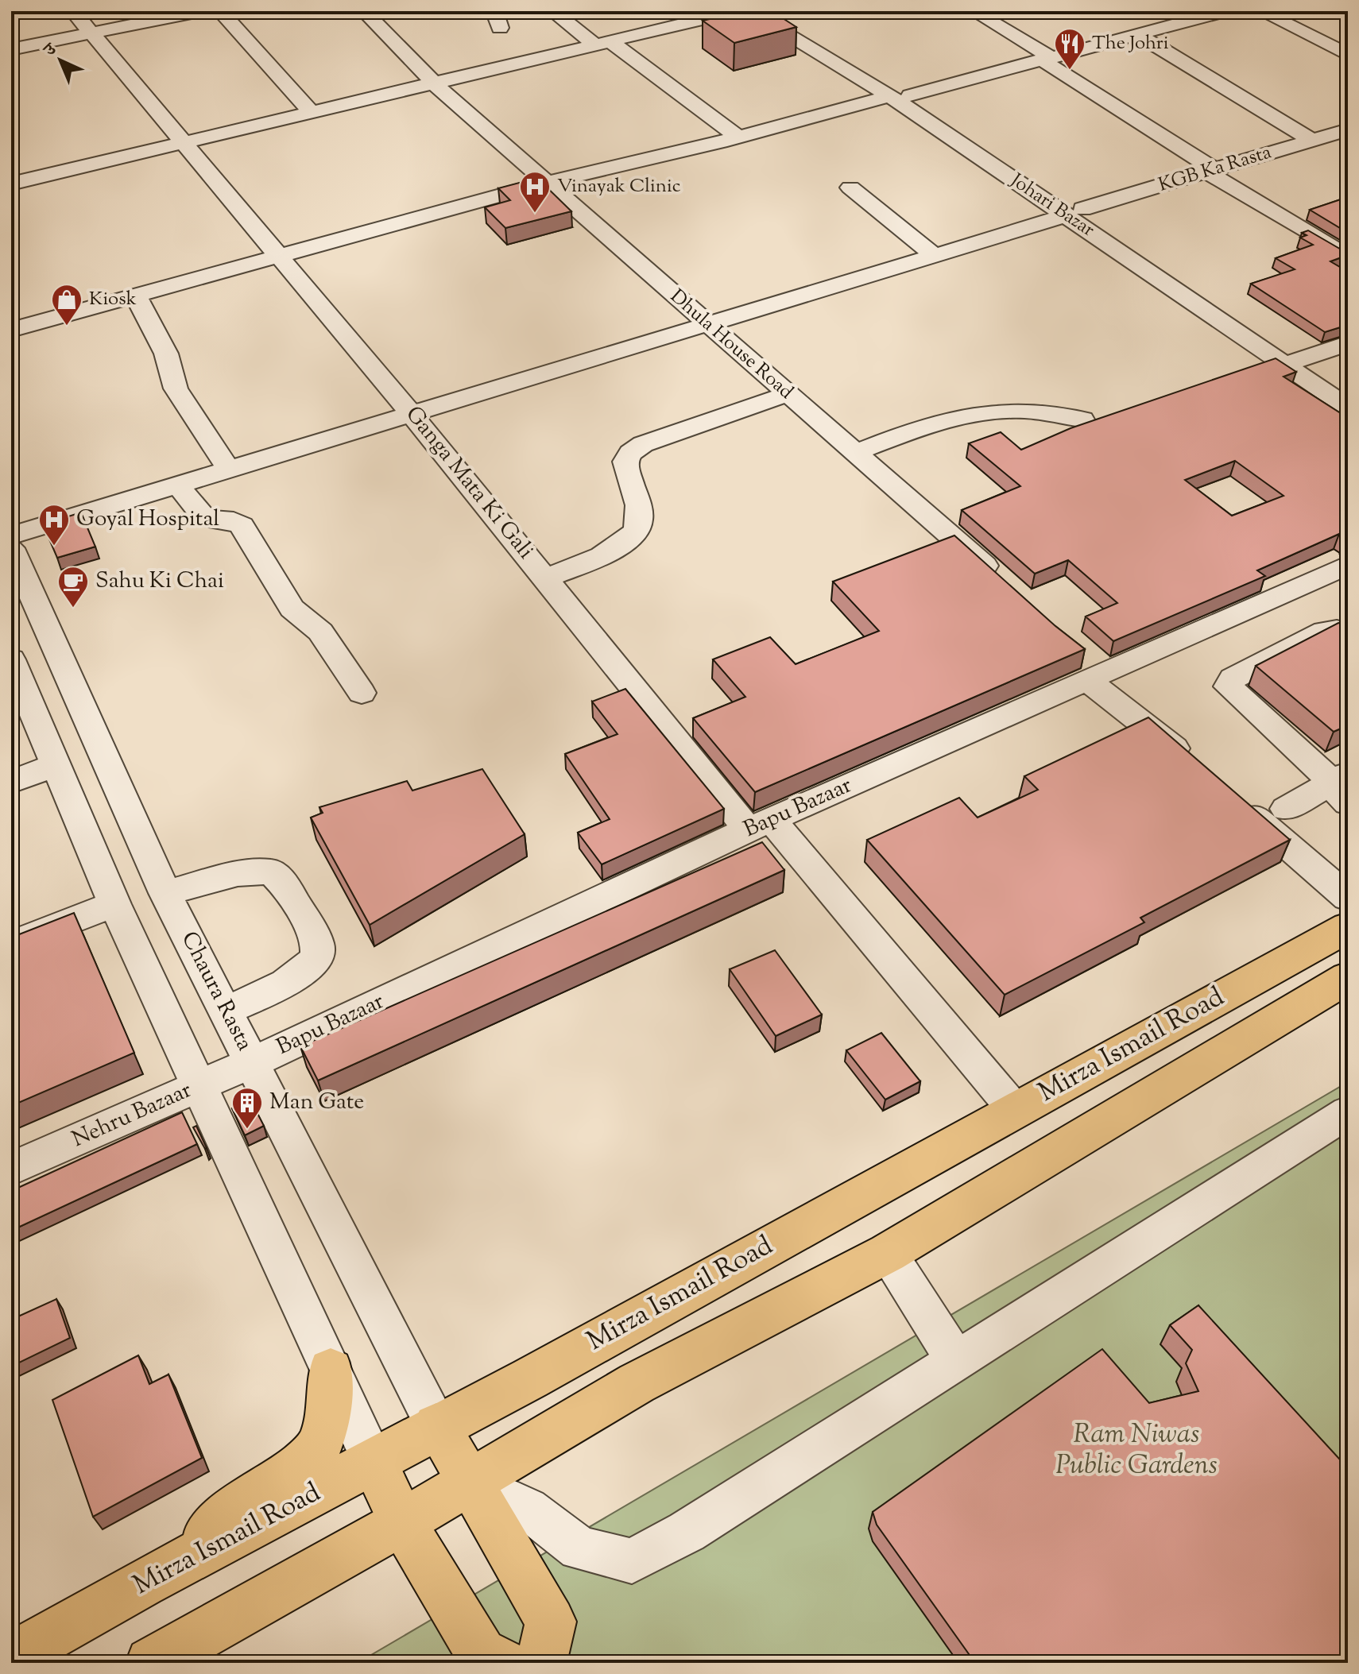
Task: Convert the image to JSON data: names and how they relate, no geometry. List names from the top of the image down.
{
  "streets": {
    "main road": ["Mirza Ismail Road"],
    "street": [
      "KGB Ka Rasta",
      "Johari Bazar",
      "Dhula House Road",
      "Ganga Mata Ki Gali",
      "Bapu Bazaar",
      "Chaura Rasta",
      "Nehru Bazaar"
    ]
  },
  "crossings": [
    ["KGB Ka Rasta", "Johari Bazar"],
    ["KGB Ka Rasta", "Dhula House Road"],
    ["KGB Ka Rasta", "Ganga Mata Ki Gali"],
    ["Ganga Mata Ki Gali", "Bapu Bazaar"],
    ["Ganga Mata Ki Gali", "Mirza Ismail Road"],
    ["Bapu Bazaar", "Chaura Rasta"],
    ["Bapu Bazaar", "Nehru Bazaar"],
    ["Chaura Rasta", "Mirza Ismail Road"],
    ["Chaura Rasta", "Nehru Bazaar"]
  ],
  "parks": ["Ram Niwas Public Gardens"],
  "places": {
    "restaurant": ["The Johri"],
    "hospital": ["Vinayak Clinic", "Goyal Hospital"],
    "shop": ["Kiosk"],
    "cafe": ["Sahu Ki Chai"],
    "building": ["Man Gate"]
  },
  "north": "top left"
}
